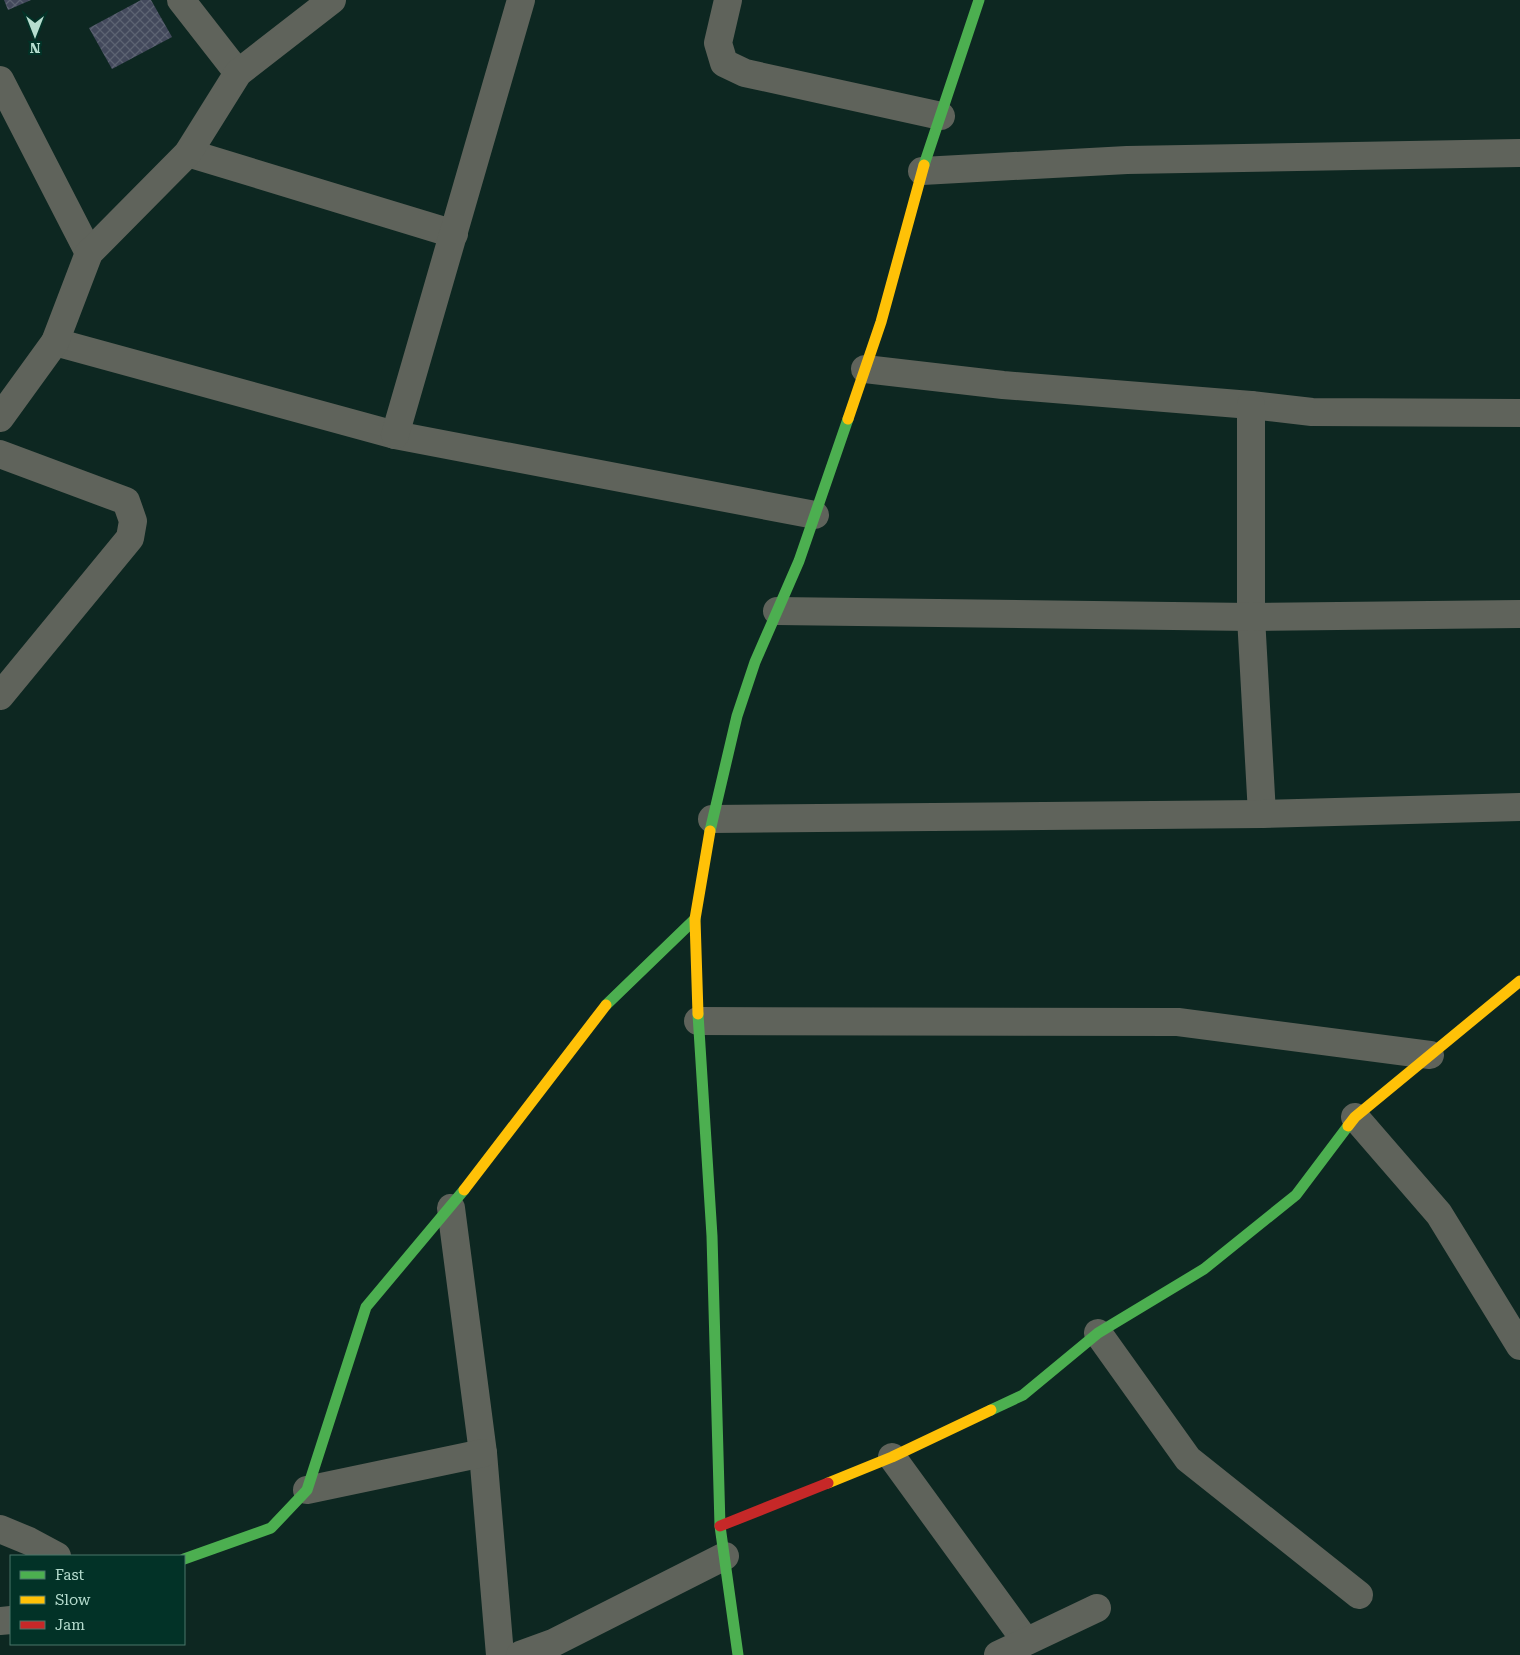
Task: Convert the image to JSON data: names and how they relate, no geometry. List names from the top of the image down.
{
  "legend": ["Fast", "Slow", "Jam"],
  "north": "bottom"
}
